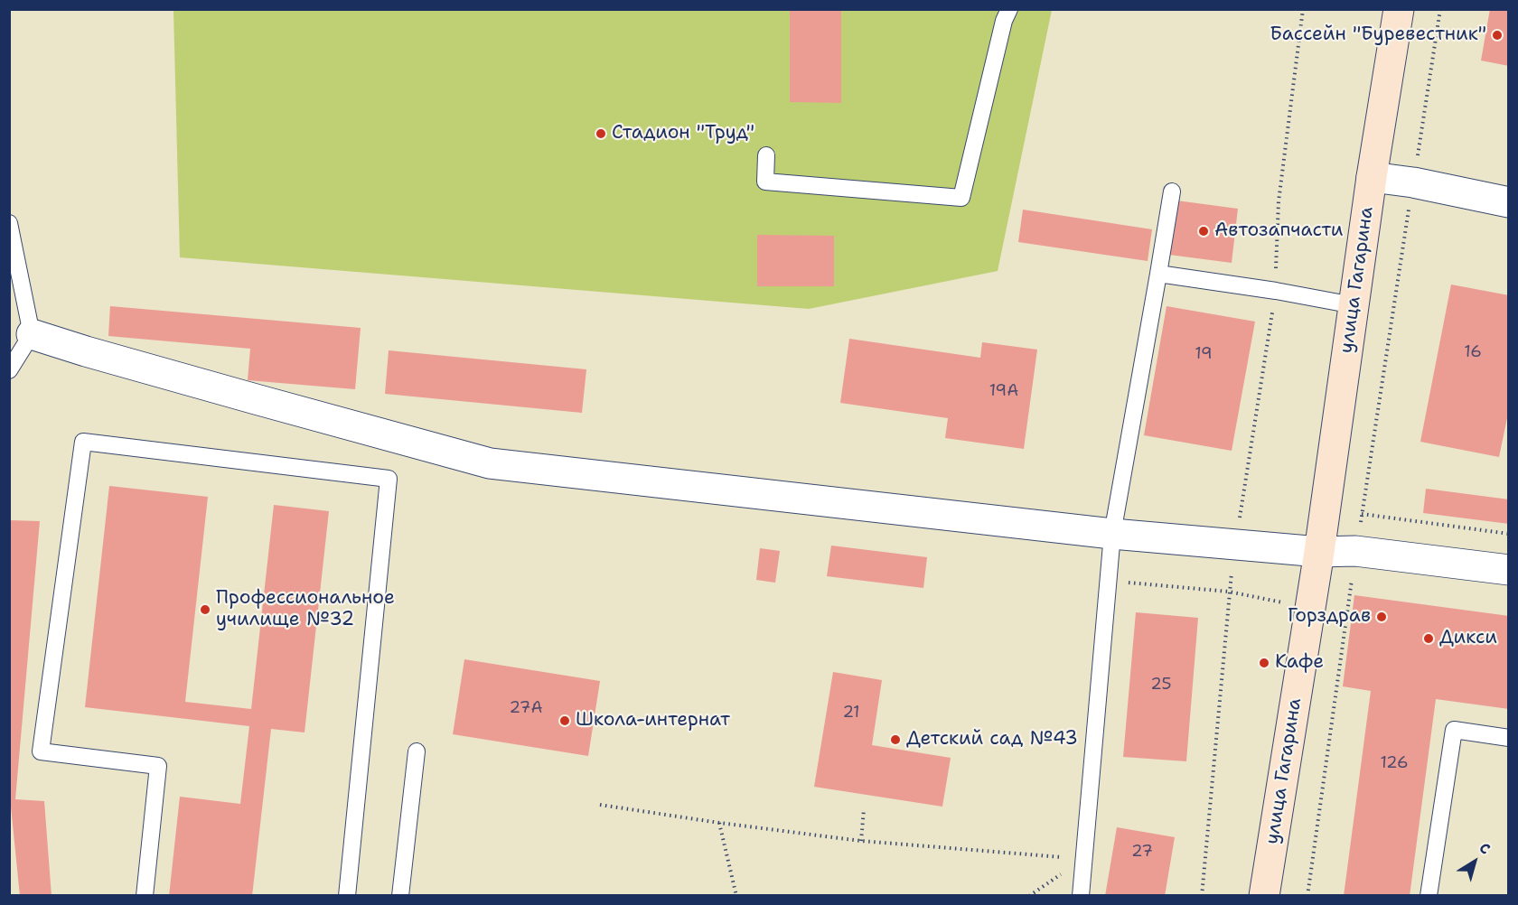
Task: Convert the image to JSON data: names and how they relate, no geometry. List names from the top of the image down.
{
  "streets": {
    "main road": ["улица Гагарина"]
  },
  "places": [
    "Бассейн \"Буревестник\"",
    "Стадион \"Труд\"",
    "Автозапчасти",
    "Профессиональное училище №32",
    "Горздрав",
    "Дикси",
    "Кафе",
    "Школа-интернат",
    "Детский сад №43"
  ],
  "house_numbers": [
    "16",
    "19",
    "19А",
    "25",
    "27А",
    "21",
    "126",
    "27"
  ],
  "north": "top right"
}
